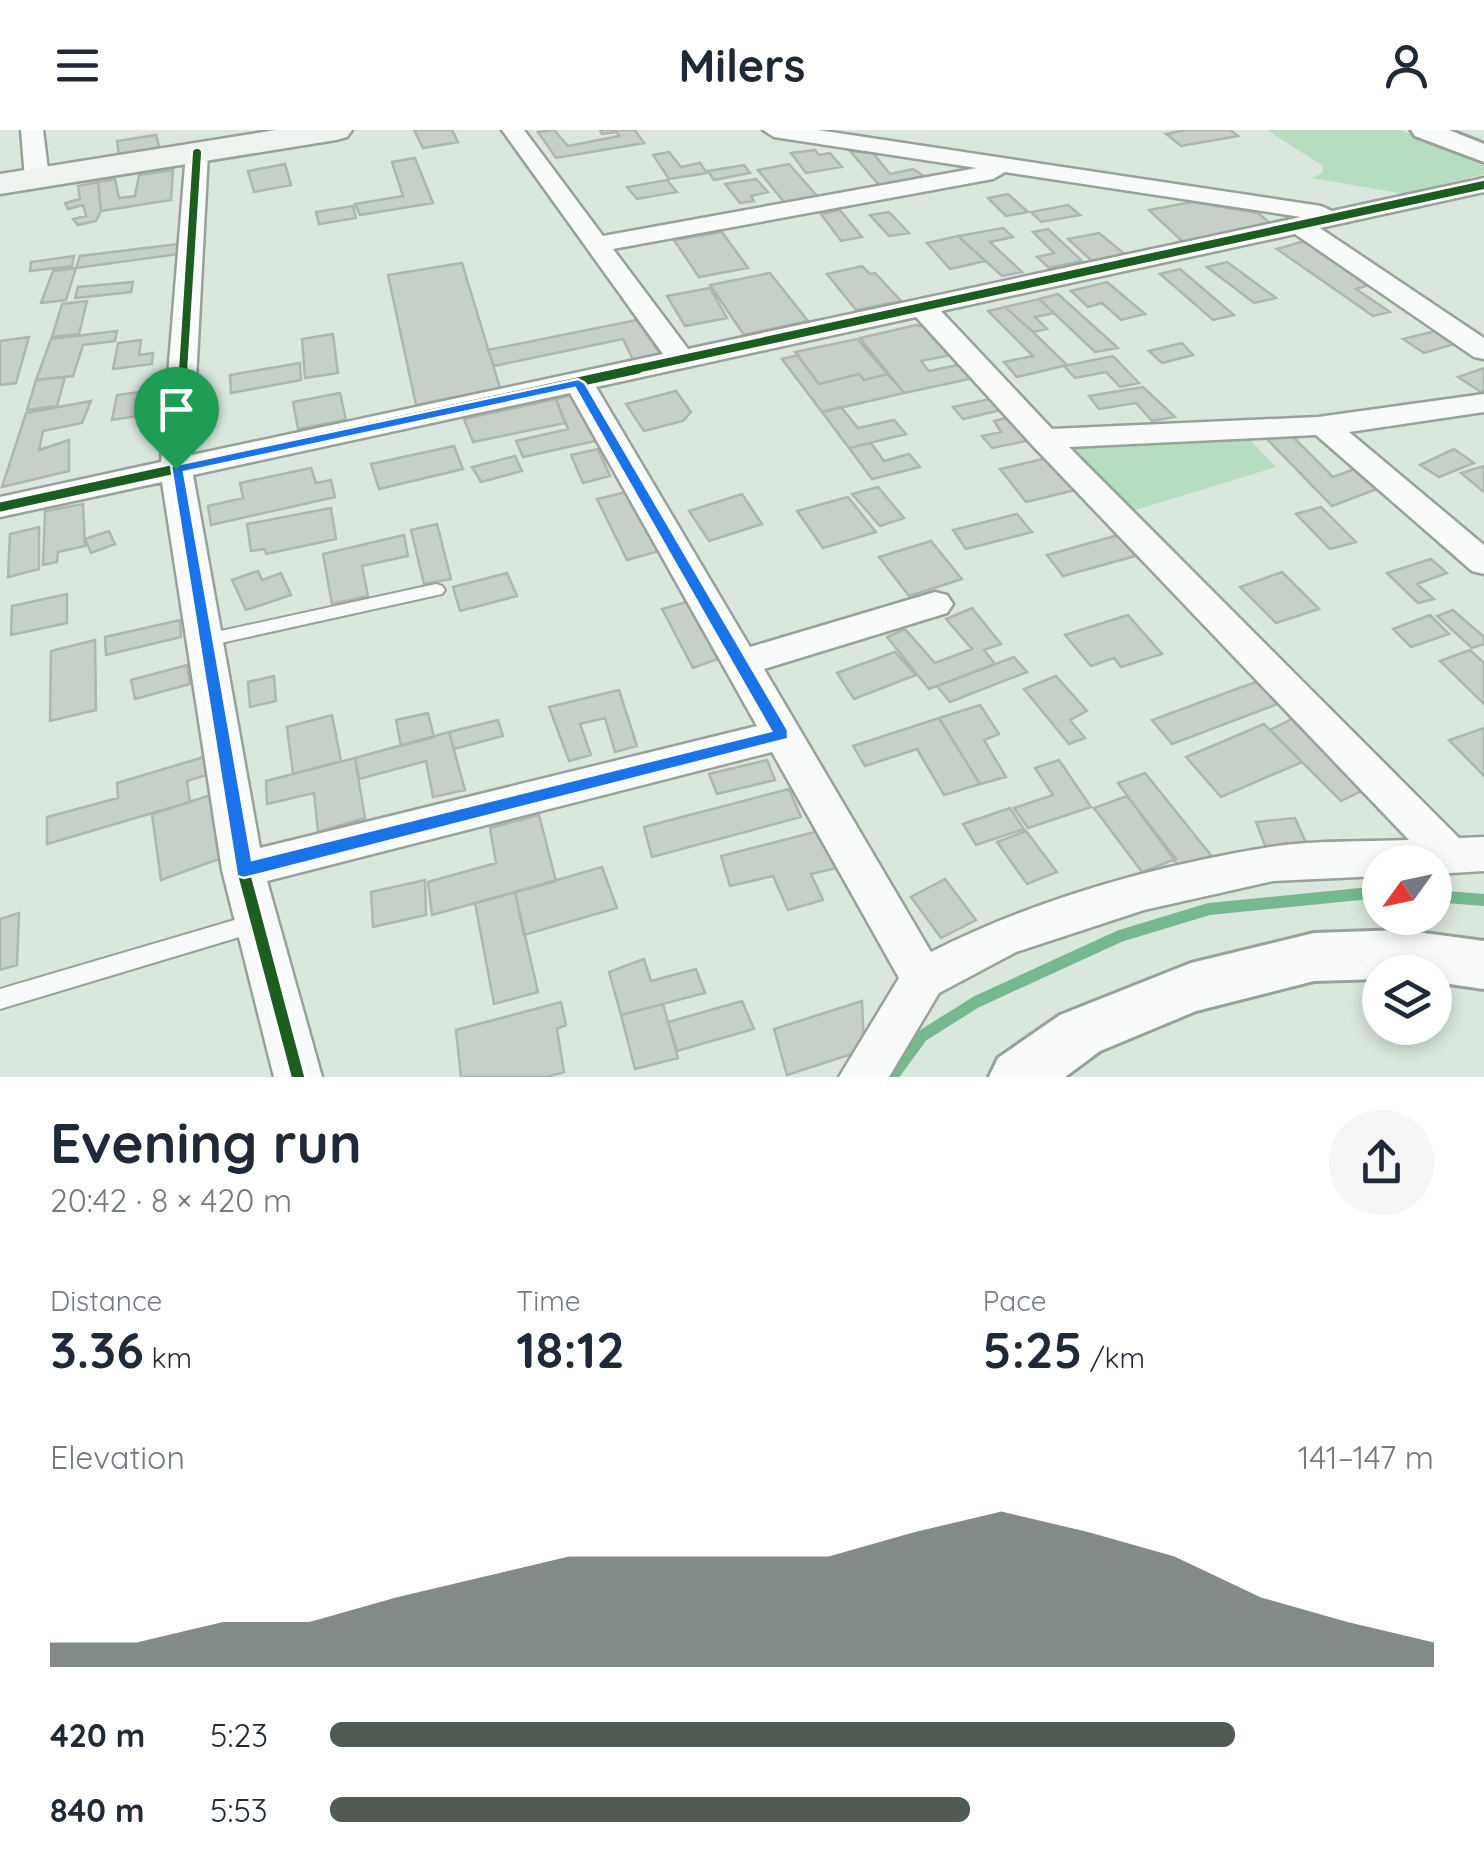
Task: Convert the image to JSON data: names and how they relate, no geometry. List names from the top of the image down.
{
  "north": "bottom left",
  "page": {
    "header": "Milers",
    "heading": ["Evening run", "20:42 · 8 × 420 m"],
    "stats": [
      ["Distance", "3.36 km"],
      ["Time", "18:12"],
      ["Pace", "5:25 /km"]
    ],
    "chart": ["Elevation", "141–147 m"],
    "list": [
      {
        "name": "420 m",
        "note": "5:23"
      },
      {
        "name": "840 m",
        "note": "5:53"
      }
    ]
  }
}
